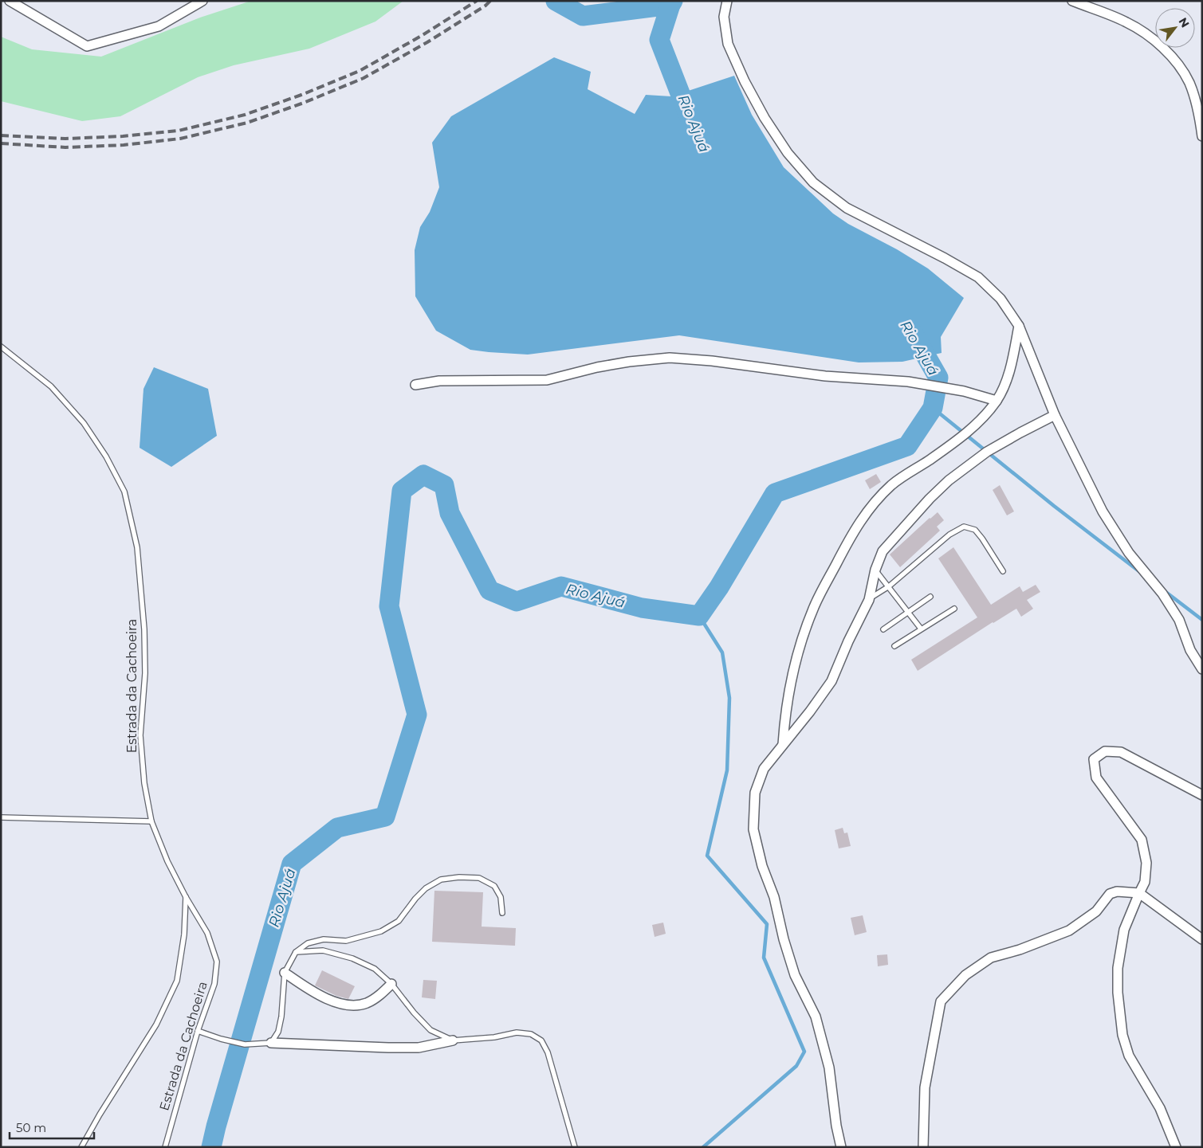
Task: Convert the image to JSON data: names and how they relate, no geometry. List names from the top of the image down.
{
  "streets": {
    "lane": ["Estrada da Cachoeira"]
  },
  "water": ["Rio Ajuá"],
  "scale_bar": "50 m",
  "north": "top right"
}
